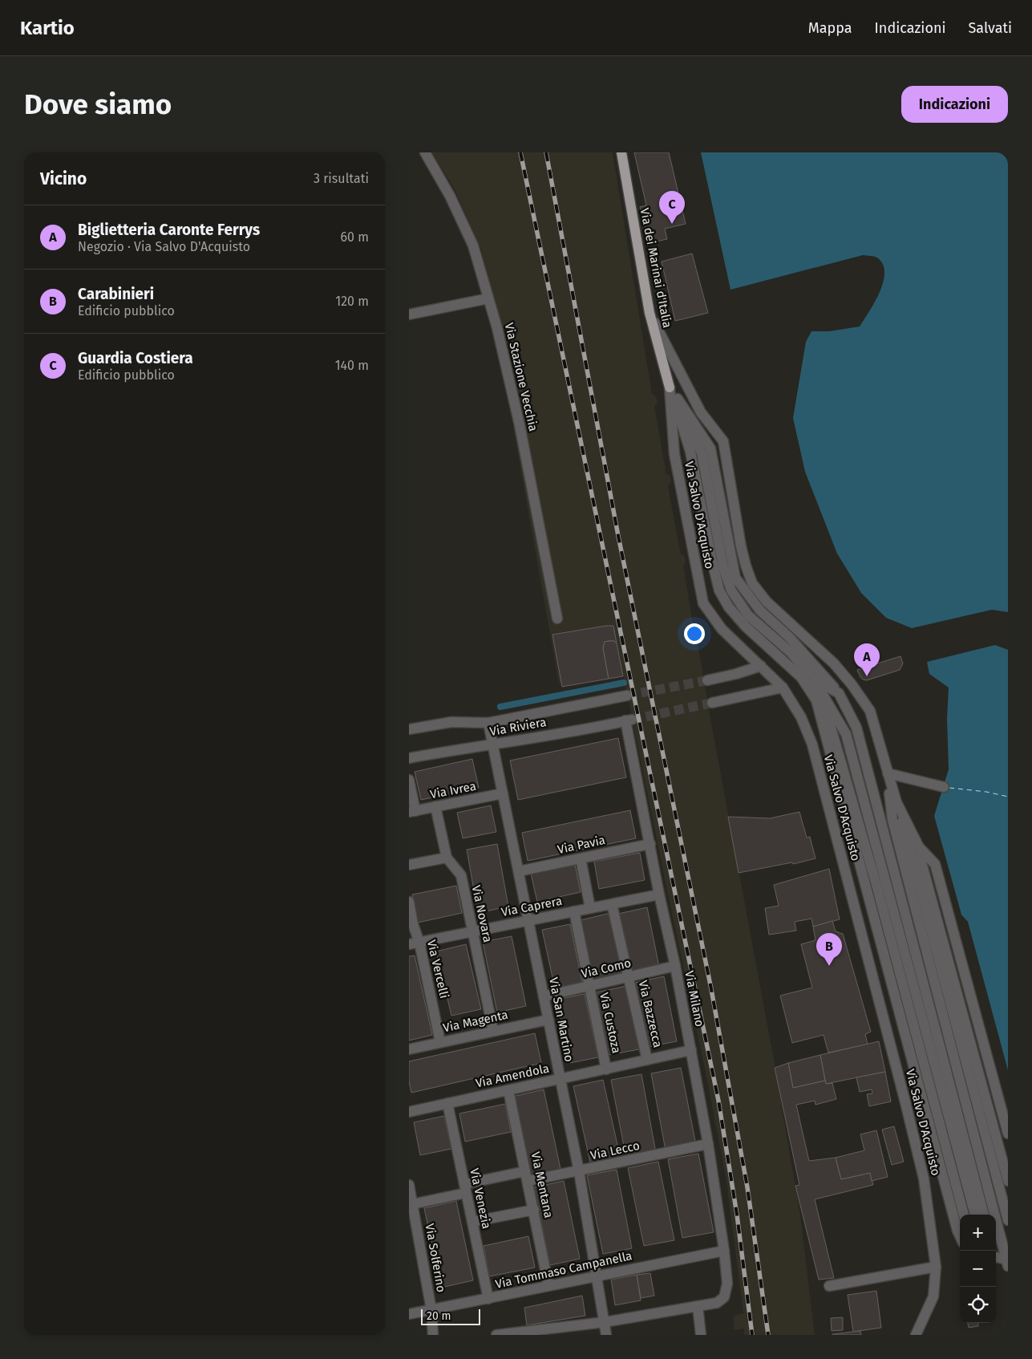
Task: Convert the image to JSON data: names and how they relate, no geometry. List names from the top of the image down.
{
  "streets": {
    "main road": ["Via dei Marinai d'Italia"],
    "street": [
      "Via Stazione Vecchia",
      "Via Salvo D'Acquisto",
      "Via Riviera",
      "Via Ivrea",
      "Via Pavia",
      "Via Caprera",
      "Via Novara",
      "Via Como",
      "Via Vercelli",
      "Via Milano",
      "Via Bazzecca",
      "Via San Martino",
      "Via Magenta",
      "Via Custoza",
      "Via Amendola",
      "Via Lecco",
      "Via Mentana",
      "Via Venezia",
      "Via Solferino",
      "Via Tommaso Campanella"
    ]
  },
  "crossings": [
    ["Via dei Marinai d'Italia", "Via Salvo D'Acquisto"],
    ["Via Riviera", "Via Milano"],
    ["Via Riviera", "Via San Martino"],
    ["Via Ivrea", "Via Novara"],
    ["Via Ivrea", "Via San Martino"],
    ["Via Pavia", "Via Milano"],
    ["Via Pavia", "Via San Martino"],
    ["Via Caprera", "Via Novara"],
    ["Via Caprera", "Via Vercelli"],
    ["Via Caprera", "Via Milano"],
    ["Via Caprera", "Via Bazzecca"],
    ["Via Caprera", "Via San Martino"],
    ["Via Caprera", "Via Custoza"],
    ["Via Novara", "Via Magenta"],
    ["Via Como", "Via Milano"],
    ["Via Como", "Via Bazzecca"],
    ["Via Como", "Via San Martino"],
    ["Via Como", "Via Custoza"],
    ["Via Vercelli", "Via Magenta"],
    ["Via Milano", "Via Amendola"],
    ["Via Milano", "Via Lecco"],
    ["Via Milano", "Via Tommaso Campanella"],
    ["Via Bazzecca", "Via Amendola"],
    ["Via San Martino", "Via Magenta"],
    ["Via San Martino", "Via Amendola"],
    ["Via San Martino", "Via Lecco"],
    ["Via San Martino", "Via Tommaso Campanella"],
    ["Via Custoza", "Via Amendola"],
    ["Via Amendola", "Via Mentana"],
    ["Via Amendola", "Via Venezia"],
    ["Via Lecco", "Via Mentana"],
    ["Via Lecco", "Via Venezia"],
    ["Via Lecco", "Via Solferino"],
    ["Via Mentana", "Via Tommaso Campanella"],
    ["Via Venezia", "Via Tommaso Campanella"],
    ["Via Solferino", "Via Tommaso Campanella"]
  ],
  "scale_bar": "20 m",
  "page": {
    "header": "Kartio",
    "nav": ["Mappa", "Indicazioni", "Salvati"],
    "buttons": "Indicazioni",
    "title": "Dove siamo",
    "heading": ["Vicino", "3 risultati"],
    "pins": ["C", "A", "B"],
    "list": [
      {
        "mark": "A",
        "name": "Biglietteria Caronte Ferrys",
        "note": "Negozio · Via Salvo D'Acquisto",
        "value": "60 m"
      },
      {
        "mark": "B",
        "name": "Carabinieri",
        "note": "Edificio pubblico",
        "value": "120 m"
      },
      {
        "mark": "C",
        "name": "Guardia Costiera",
        "note": "Edificio pubblico",
        "value": "140 m"
      }
    ],
    "map_buttons": ["+", "−"],
    "scale": "20 m"
  }
}
